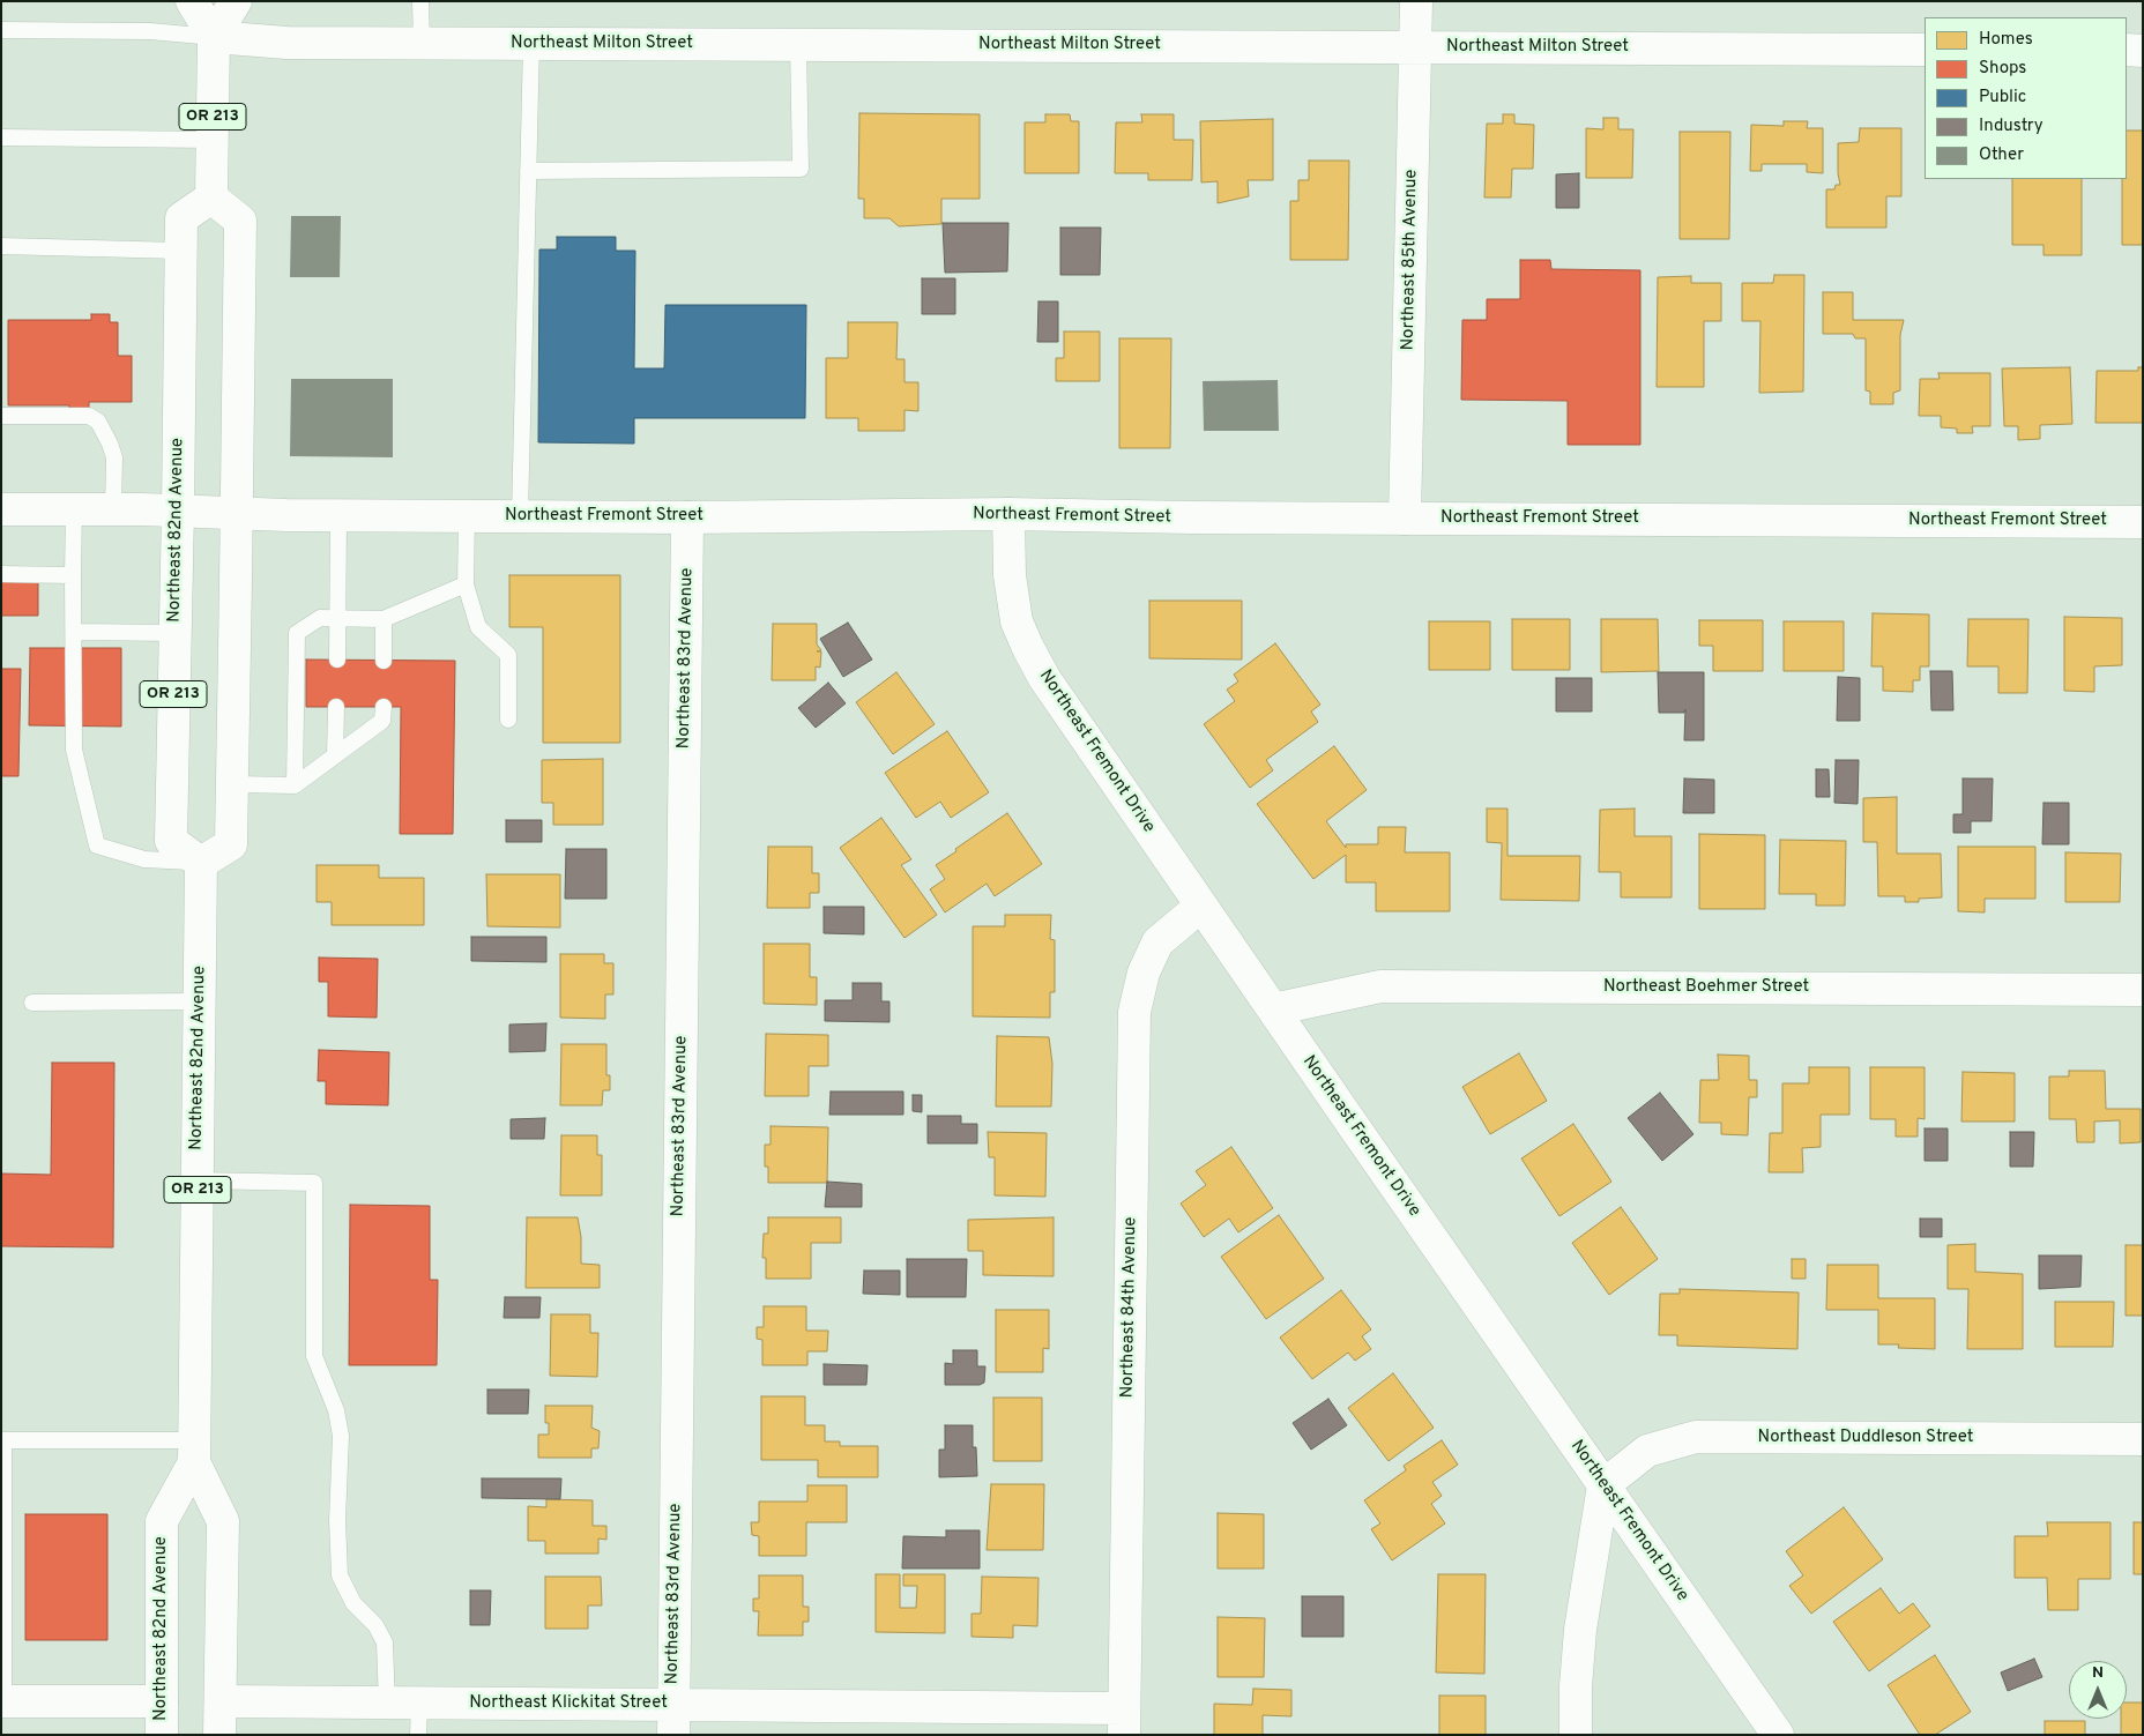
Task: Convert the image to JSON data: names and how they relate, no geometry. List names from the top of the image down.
{
  "streets": {
    "street": [
      "Northeast Milton Street",
      "OR 213",
      "Northeast 85th Avenue",
      "Northeast Fremont Street",
      "Northeast 82nd Avenue",
      "Northeast 83rd Avenue",
      "Northeast Fremont Drive",
      "Northeast Boehmer Street",
      "Northeast 84th Avenue",
      "Northeast Duddleson Street",
      "Northeast Klickitat Street"
    ]
  },
  "crossings": [
    ["Northeast Milton Street", "OR 213"],
    ["Northeast Milton Street", "Northeast 85th Avenue"],
    ["OR 213", "Northeast 82nd Avenue"],
    ["Northeast 85th Avenue", "Northeast Fremont Street"],
    ["Northeast Fremont Street", "Northeast 82nd Avenue"],
    ["Northeast Fremont Street", "Northeast 83rd Avenue"],
    ["Northeast Fremont Street", "Northeast Fremont Drive"],
    ["Northeast 82nd Avenue", "Northeast Klickitat Street"],
    ["Northeast 83rd Avenue", "Northeast Klickitat Street"],
    ["Northeast Fremont Drive", "Northeast Boehmer Street"],
    ["Northeast Fremont Drive", "Northeast 84th Avenue"],
    ["Northeast Fremont Drive", "Northeast Duddleson Street"],
    ["Northeast 84th Avenue", "Northeast Klickitat Street"]
  ],
  "legend": [
    "Homes",
    "Shops",
    "Public",
    "Industry",
    "Other"
  ],
  "north": "top"
}
